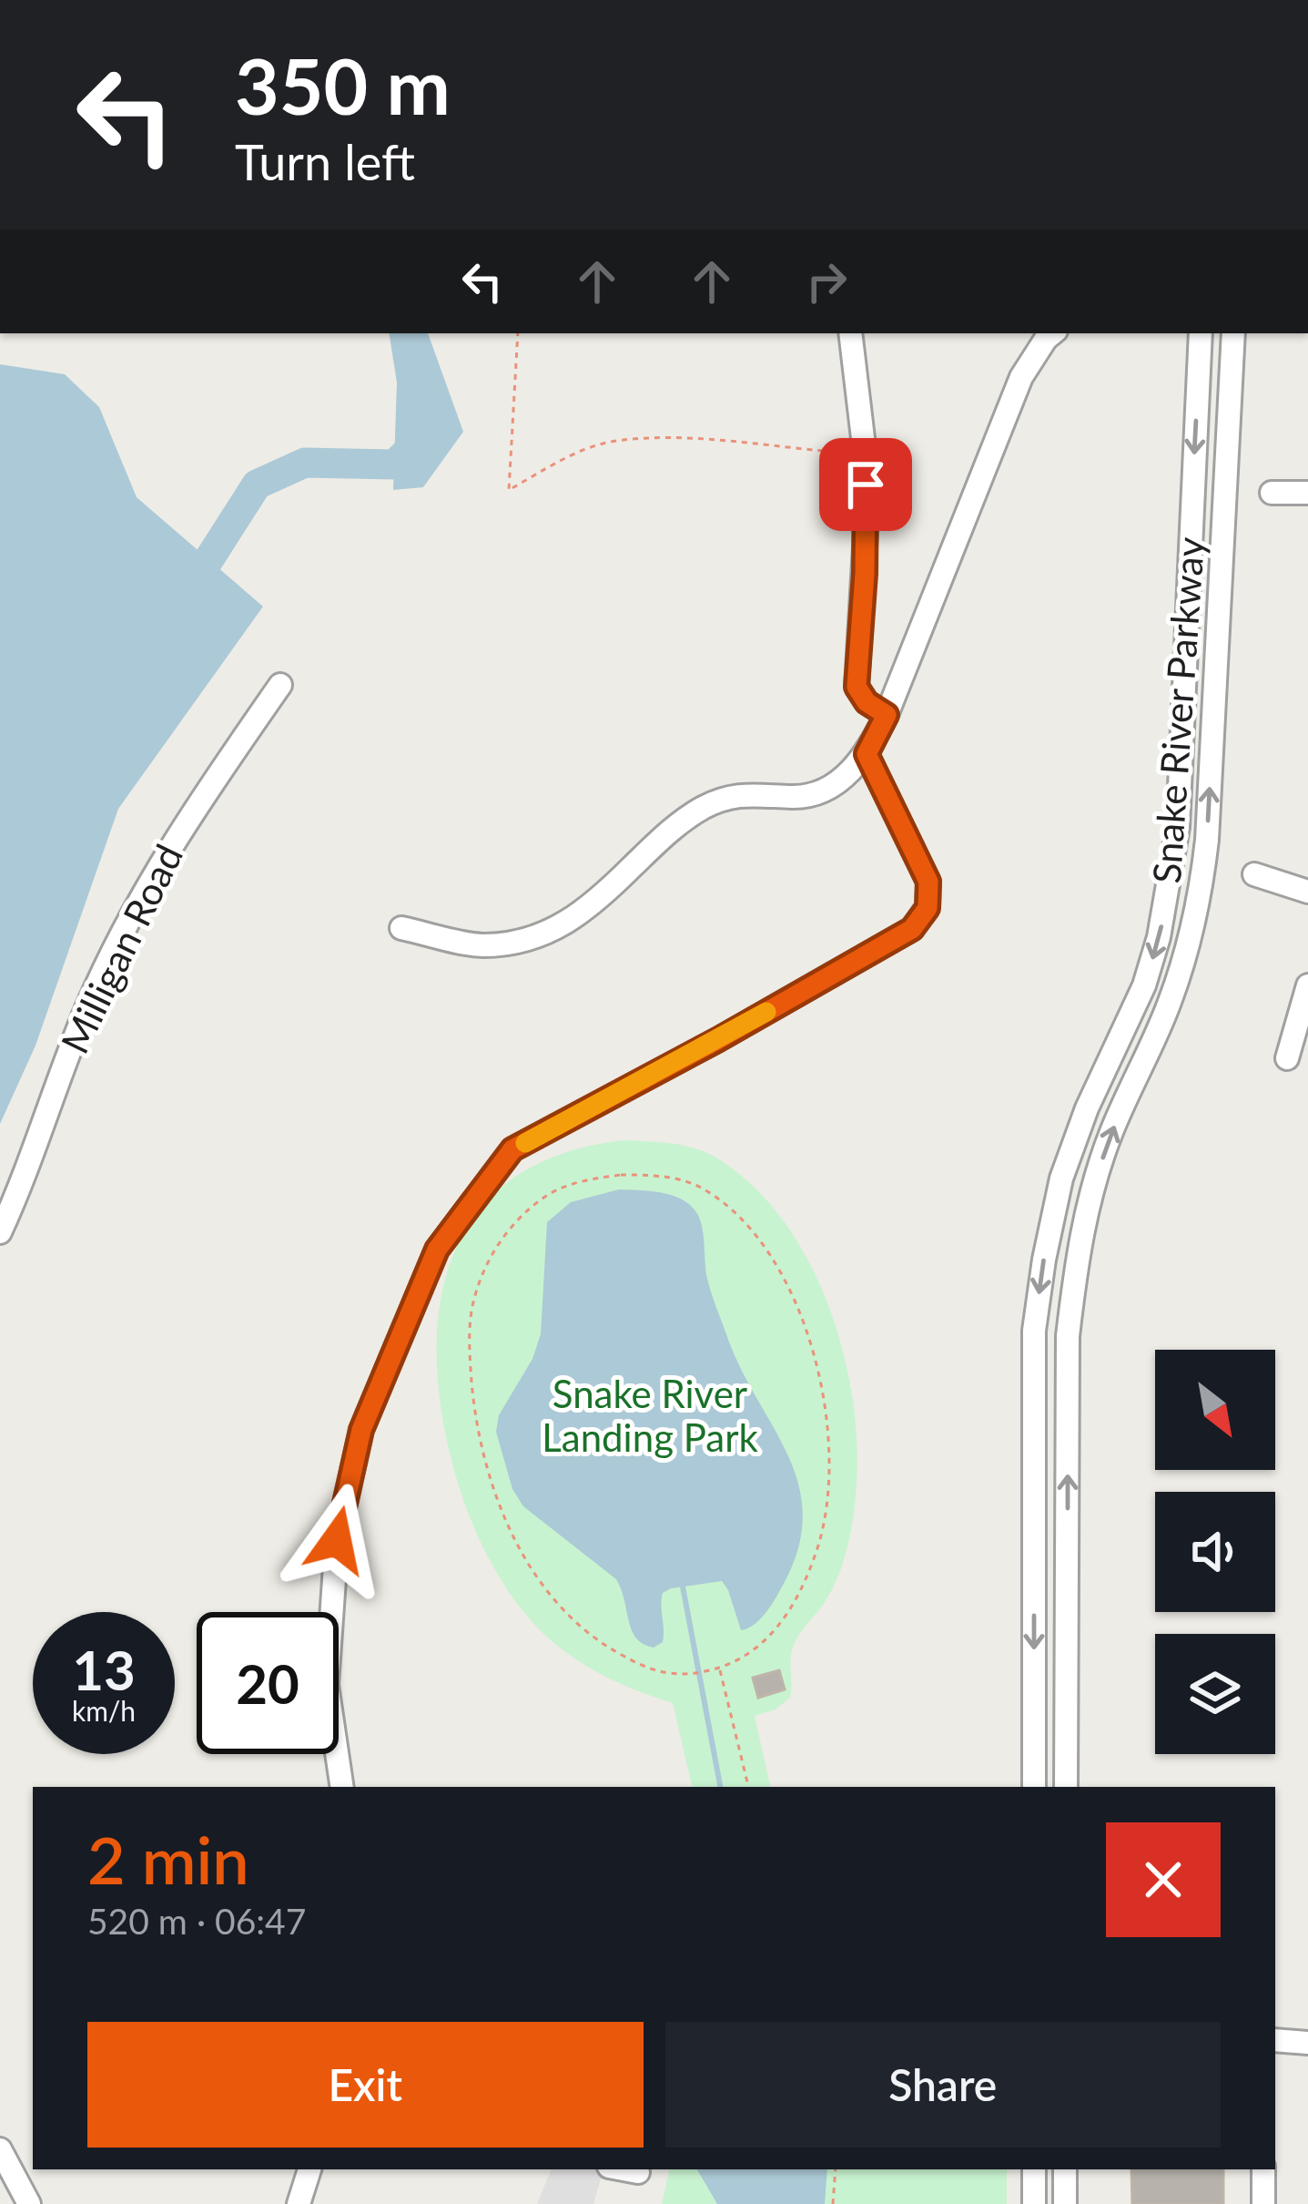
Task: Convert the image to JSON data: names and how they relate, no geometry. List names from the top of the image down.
{
  "streets": {
    "street": ["Snake River Parkway", "Milligan Road"]
  },
  "parks": ["Snake River Landing Park"],
  "north": "bottom right",
  "page": {
    "turn": ["350 m", "Turn left"],
    "speed": "13 km/h",
    "limit": "20",
    "heading": ["2 min", "520 m · 06:47"],
    "buttons": ["Exit", "Share"]
  }
}
